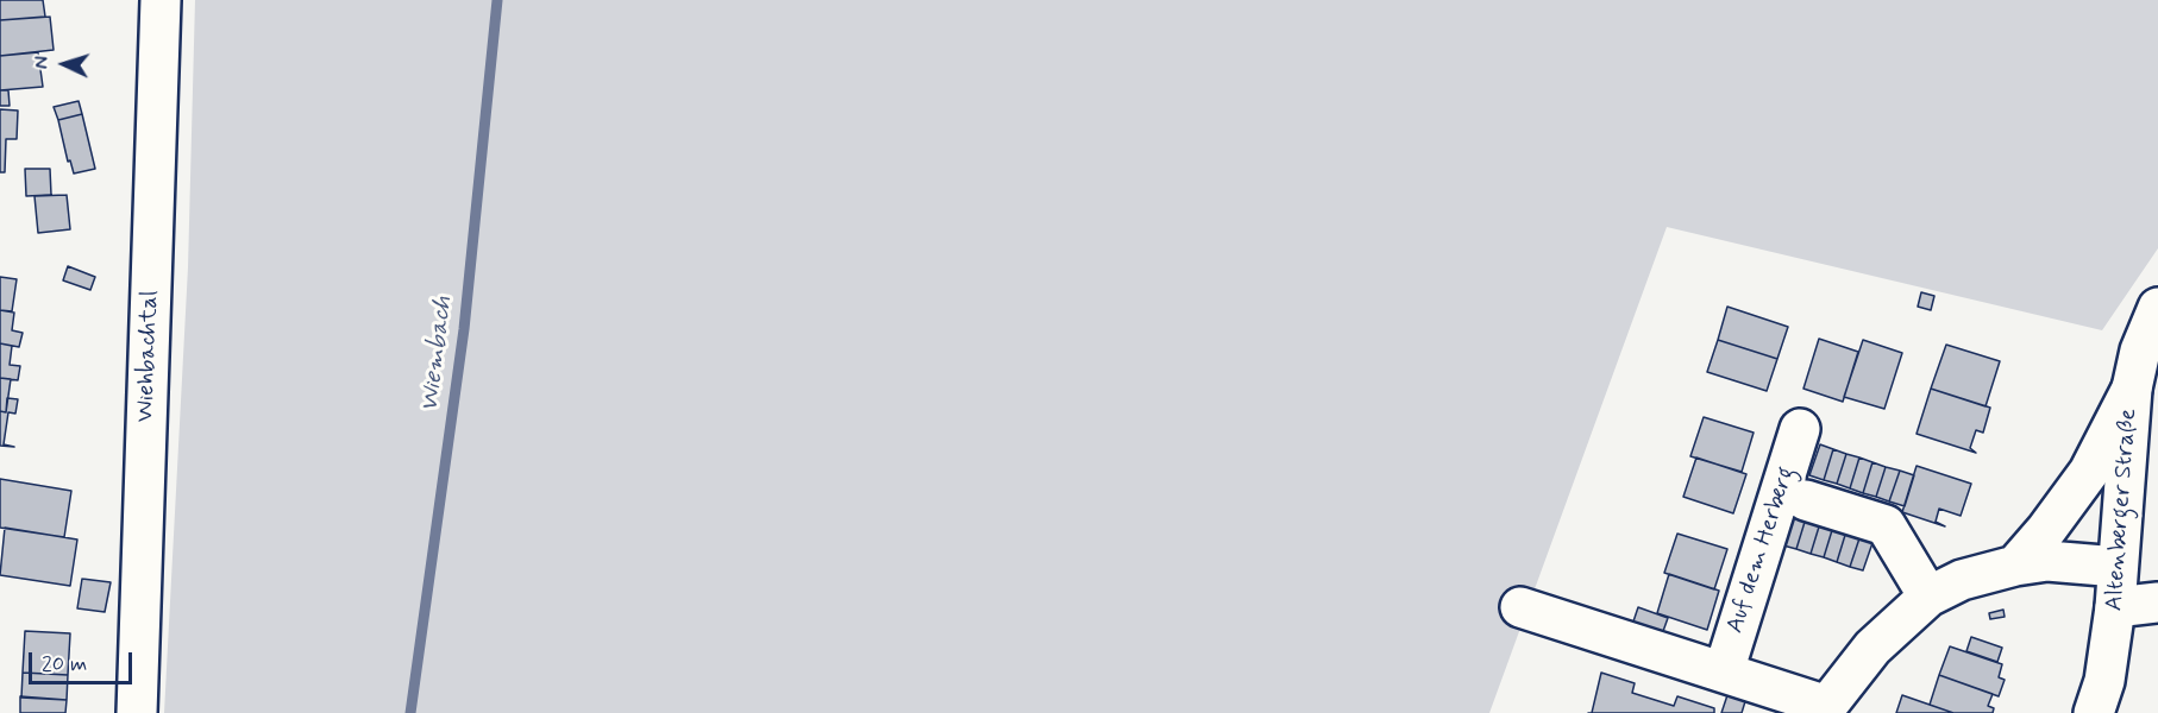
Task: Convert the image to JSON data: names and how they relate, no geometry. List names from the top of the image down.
{
  "streets": {
    "street": ["Wiehbachtal", "Altenberger Straße", "Auf dem Herberg"]
  },
  "water": ["Wiembach"],
  "scale_bar": "20 m",
  "north": "left"
}
